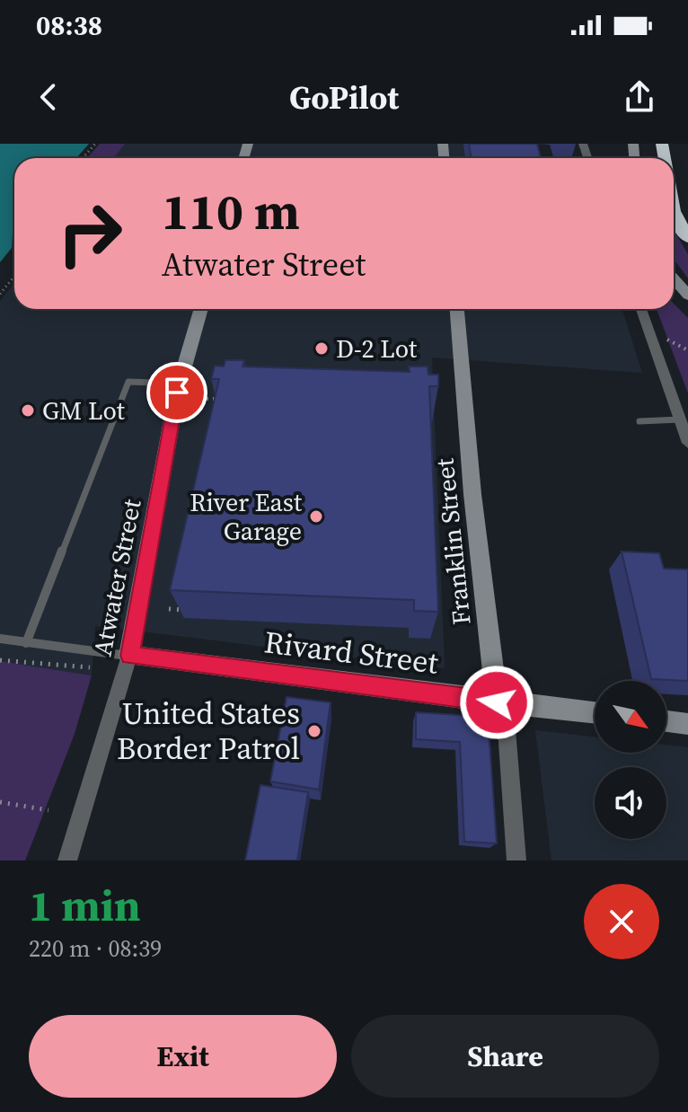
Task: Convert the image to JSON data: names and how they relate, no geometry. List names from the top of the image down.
{
  "streets": {
    "street": ["Franklin Street", "Atwater Street", "Rivard Street"]
  },
  "crossings": [
    ["Franklin Street", "Rivard Street"],
    ["Atwater Street", "Rivard Street"]
  ],
  "places": [
    "D-2 Lot",
    "GM Lot",
    "River East Garage",
    "United States Border Patrol"
  ],
  "north": "bottom right",
  "page": {
    "status": "08:38",
    "header": "GoPilot",
    "turn": ["110 m", "Atwater Street"],
    "heading": ["1 min", "220 m · 08:39"],
    "buttons": ["Exit", "Share"]
  }
}
